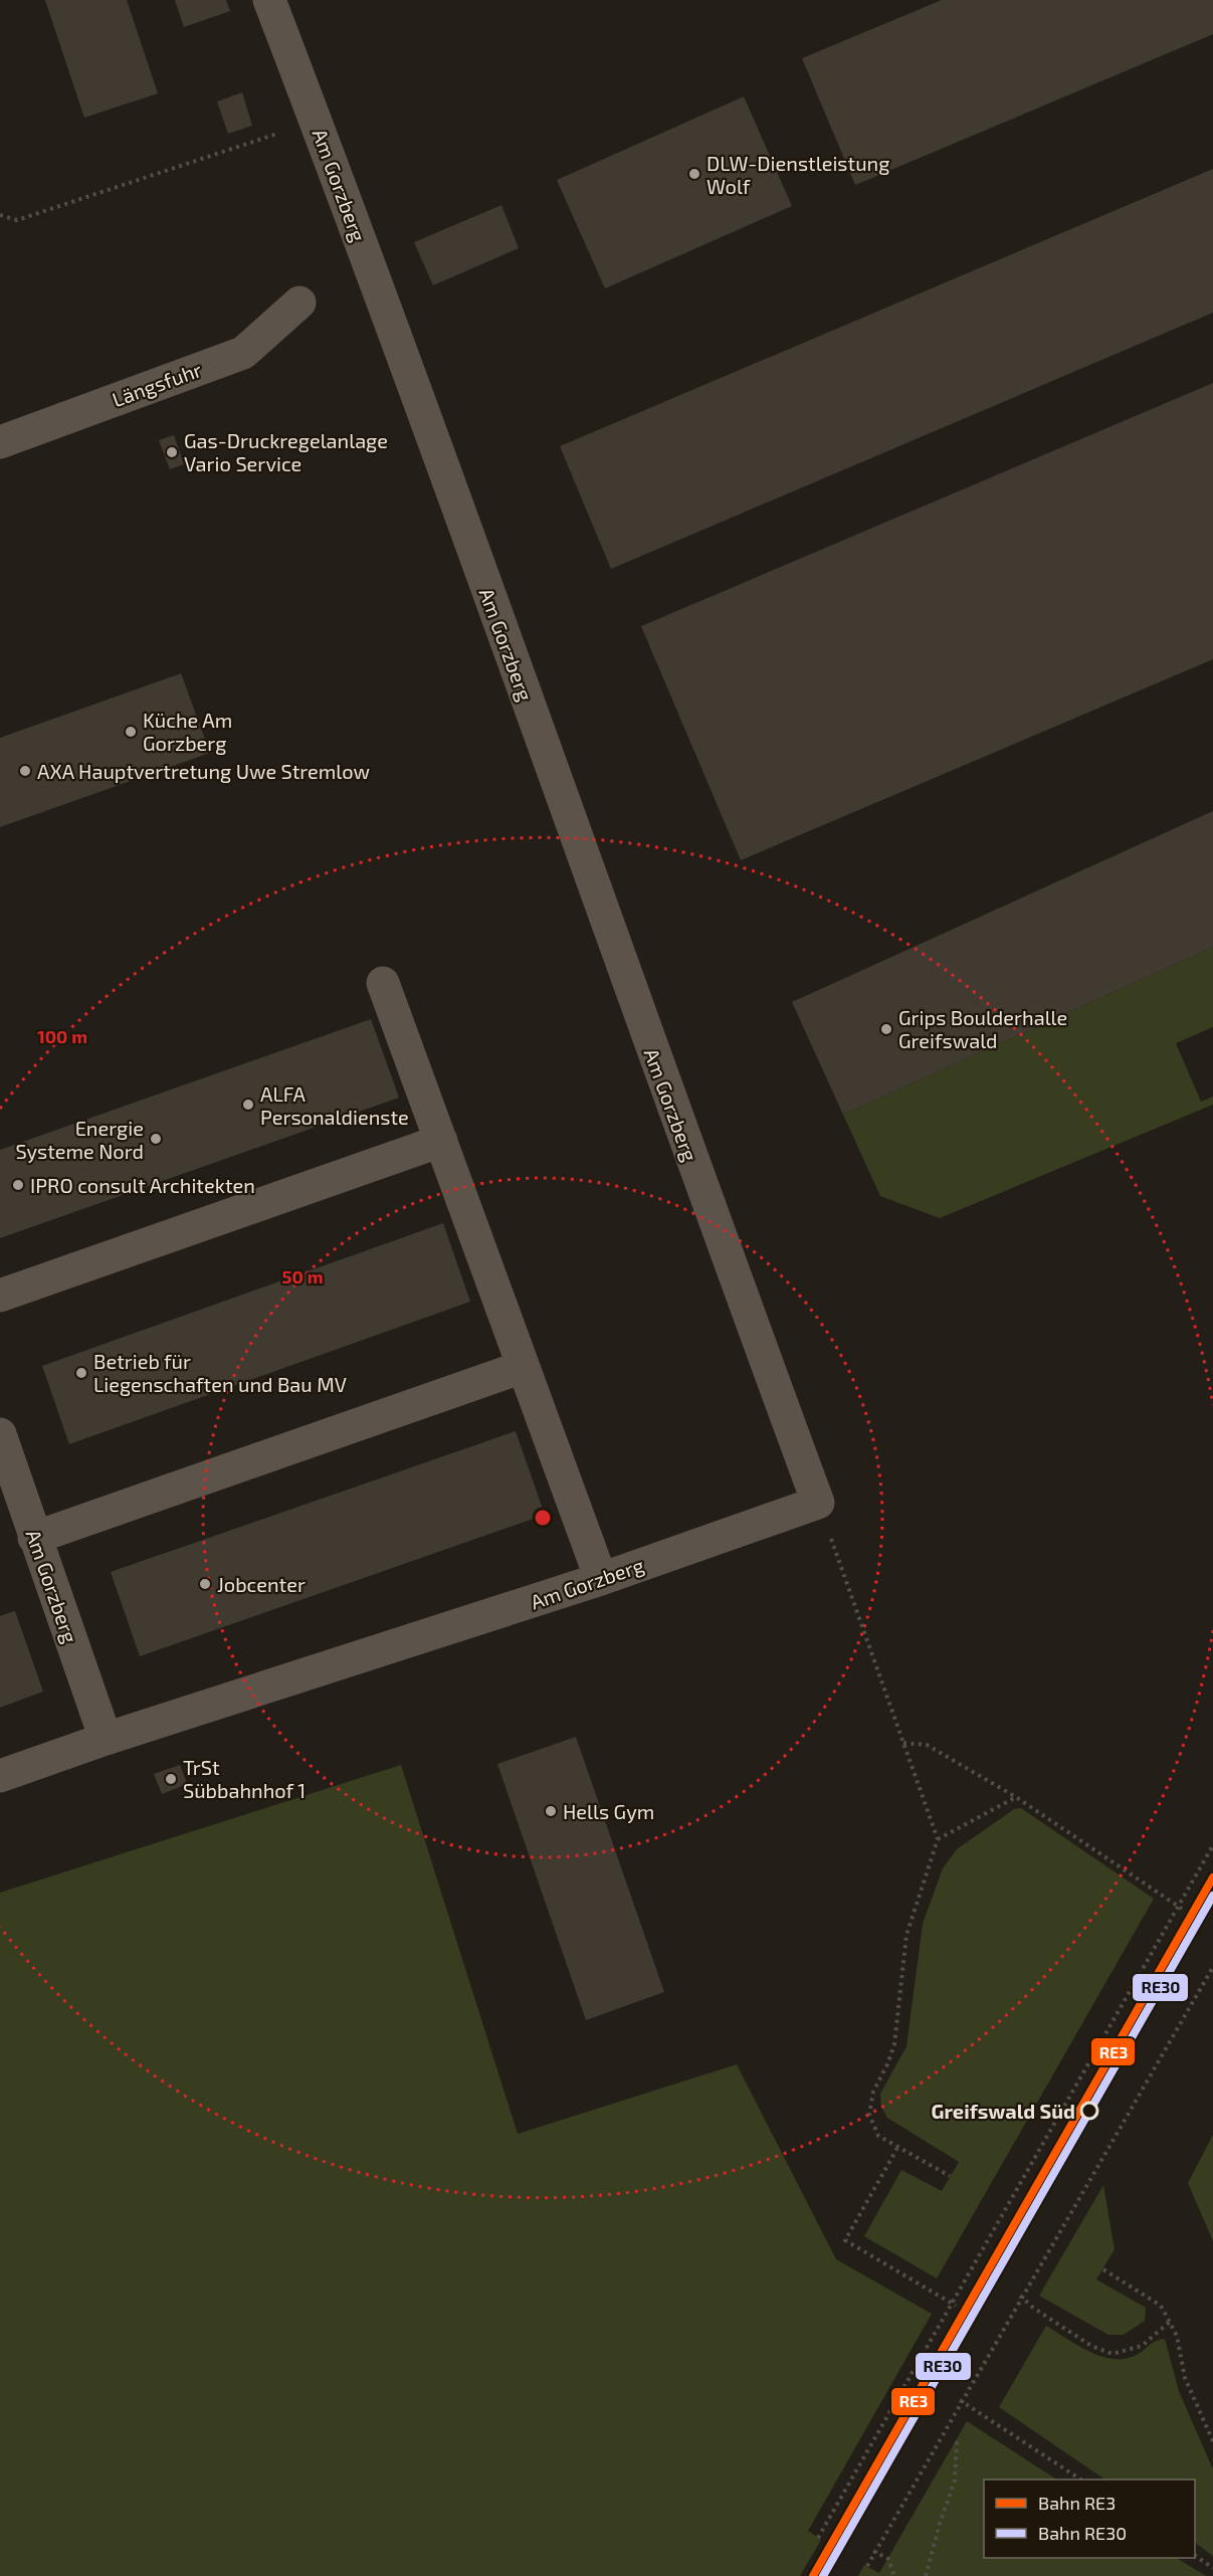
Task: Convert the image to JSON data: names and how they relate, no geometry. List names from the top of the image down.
{
  "streets": {
    "street": ["Am Gorzberg", "Längsfuhr"]
  },
  "places": [
    "DLW-Dienstleistung Wolf",
    "Gas-Druckregelanlage Vario Service",
    "Küche Am Gorzberg",
    "AXA Hauptvertretung Uwe Stremlow",
    "Grips Boulderhalle Greifswald",
    "ALFA Personaldienste",
    "Energie Systeme Nord",
    "IPRO consult Architekten",
    "Betrieb für Liegenschaften und Bau MV",
    "Jobcenter",
    "TrSt Sübbahnhof 1",
    "Hells Gym",
    "Greifswald Süd"
  ],
  "lines": ["rail line RE3", "rail line RE30"],
  "legend": ["Bahn RE3", "Bahn RE30"],
  "rings": ["100 m", "50 m"]
}
